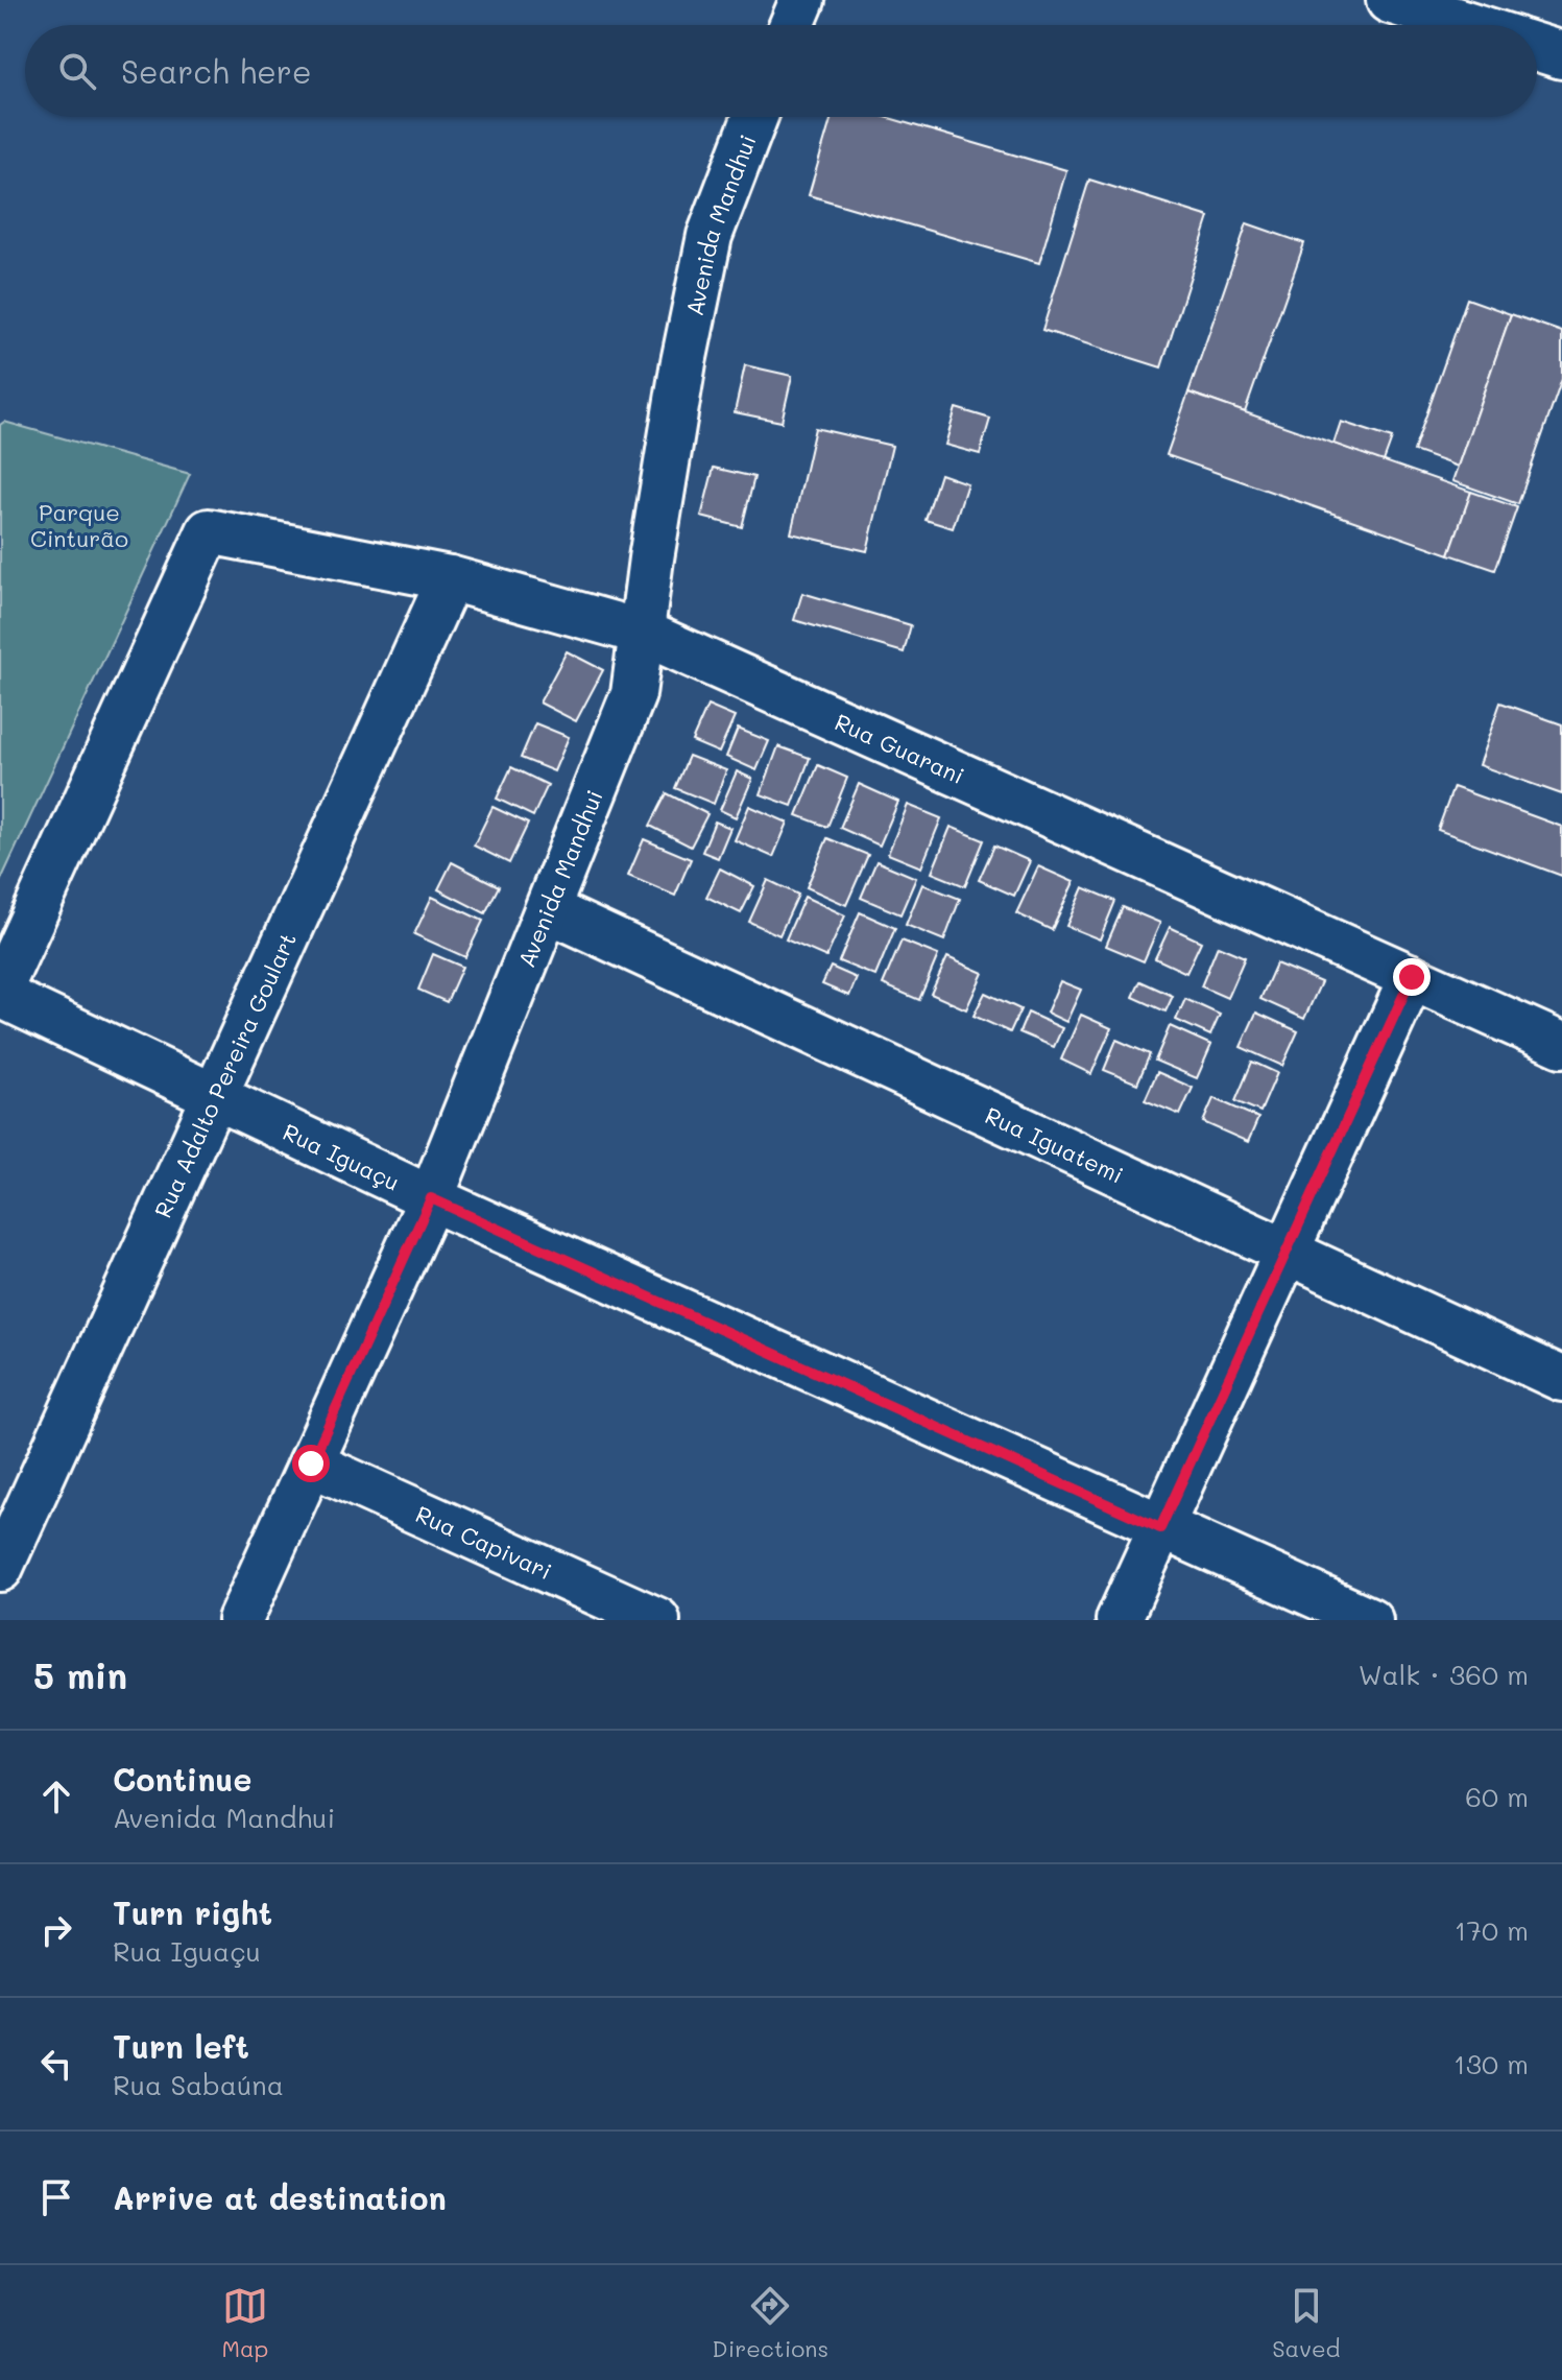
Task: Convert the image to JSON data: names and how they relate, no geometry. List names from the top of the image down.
{
  "streets": {
    "street": [
      "Avenida Mandhui",
      "Rua Guarani",
      "Rua Adalto Pereira Goulart",
      "Rua Iguatemi",
      "Rua Iguaçu",
      "Rua Capivari"
    ]
  },
  "crossings": [
    ["Avenida Mandhui", "Rua Guarani"],
    ["Avenida Mandhui", "Rua Iguatemi"],
    ["Avenida Mandhui", "Rua Iguaçu"],
    ["Avenida Mandhui", "Rua Capivari"],
    ["Rua Guarani", "Rua Adalto Pereira Goulart"],
    ["Rua Guarani", "Rua Iguaçu"],
    ["Rua Adalto Pereira Goulart", "Rua Iguaçu"]
  ],
  "parks": ["Parque Cinturão"],
  "page": {
    "search": "Search here",
    "heading": ["5 min", "Walk · 360 m"],
    "list": [
      ["Continue", "Avenida Mandhui", "60 m"],
      ["Turn right", "Rua Iguaçu", "170 m"],
      ["Turn left", "Rua Sabaúna", "130 m"],
      "Arrive at destination"
    ],
    "nav": ["Map", "Directions", "Saved"]
  }
}
